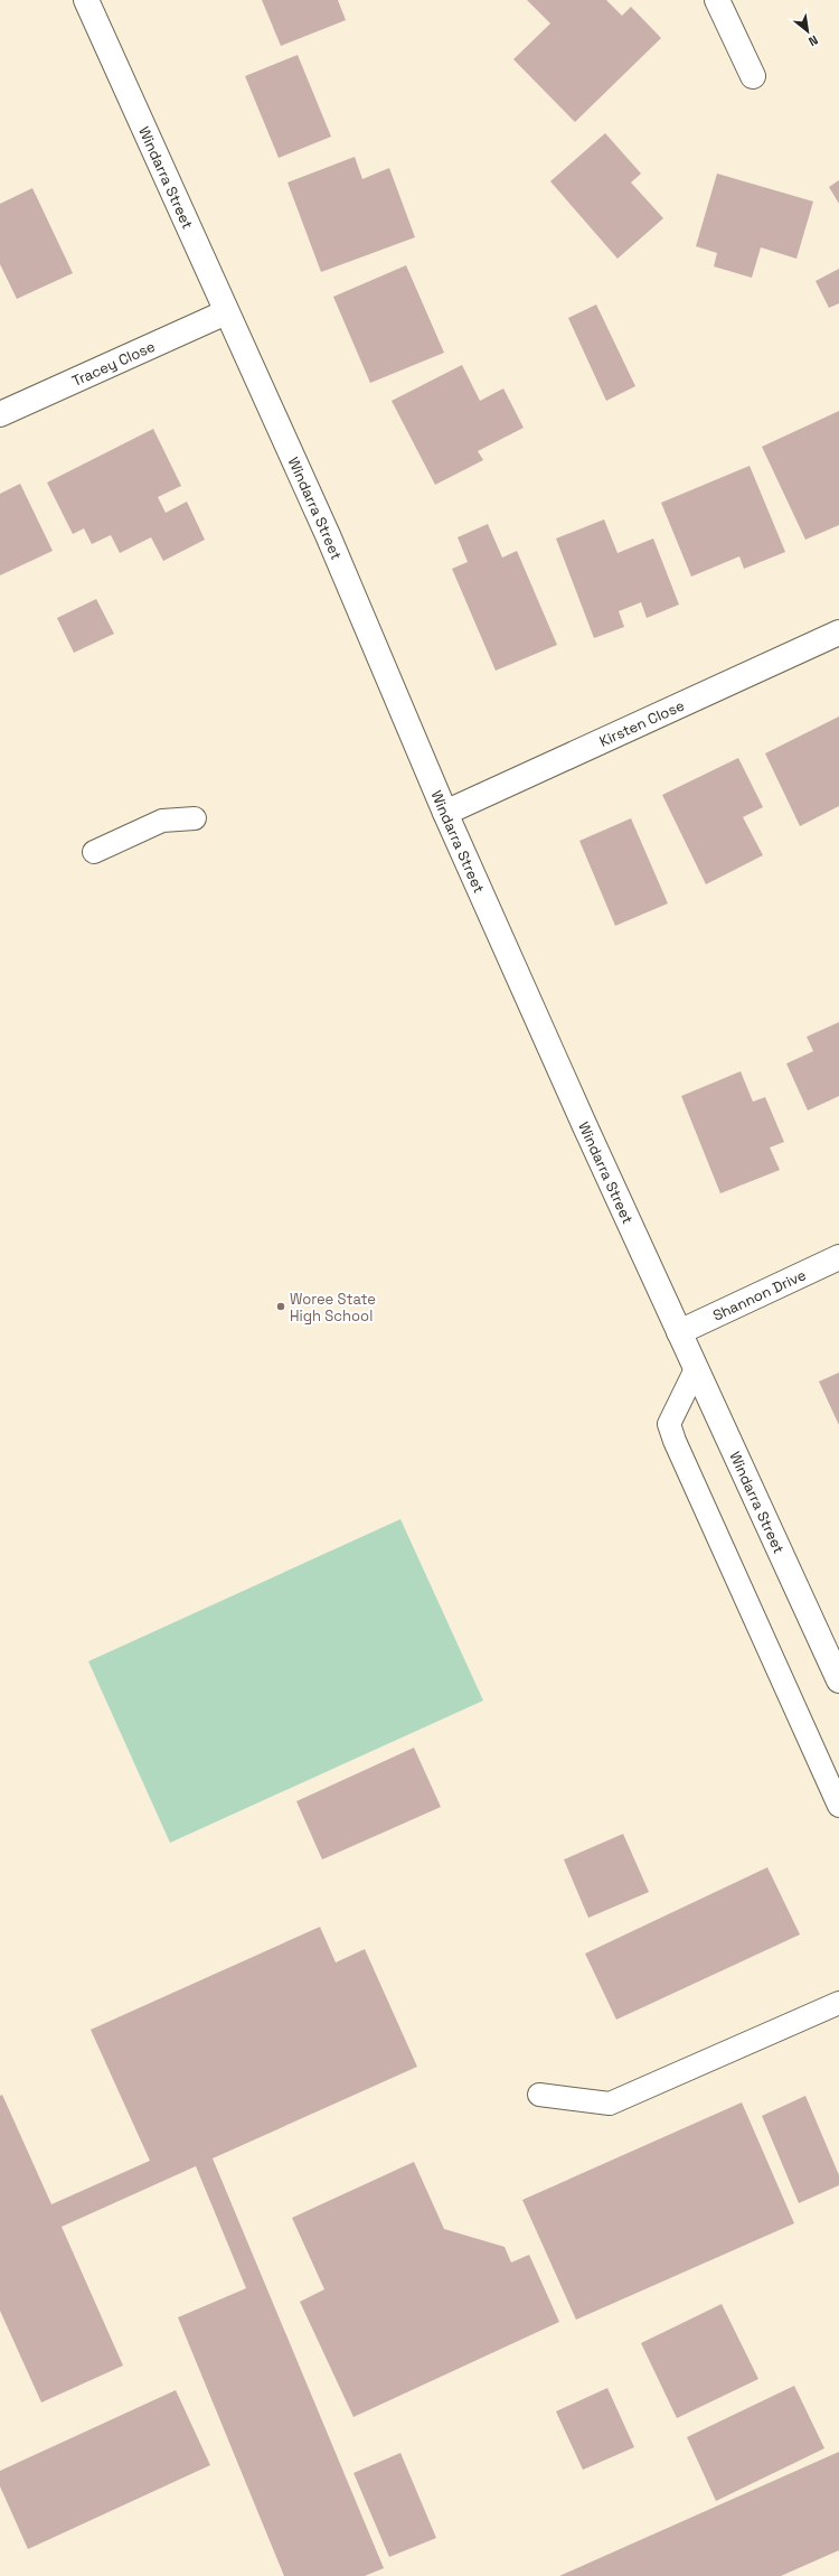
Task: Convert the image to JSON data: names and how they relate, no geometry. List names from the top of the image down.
{
  "streets": {
    "street": [
      "Windarra Street",
      "Tracey Close",
      "Kirsten Close",
      "Shannon Drive"
    ]
  },
  "crossings": [
    ["Windarra Street", "Tracey Close"],
    ["Windarra Street", "Kirsten Close"],
    ["Windarra Street", "Shannon Drive"]
  ],
  "places": ["Woree State High School"],
  "north": "bottom right"
}
